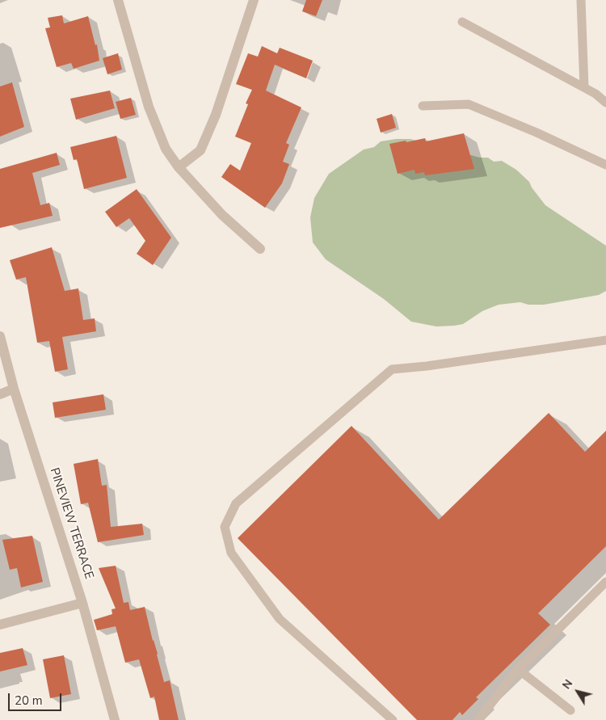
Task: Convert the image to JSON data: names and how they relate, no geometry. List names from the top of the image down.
{
  "streets": {
    "street": ["PINEVIEW TERRACE"]
  },
  "scale_bar": "20 m",
  "north": "top left"
}
